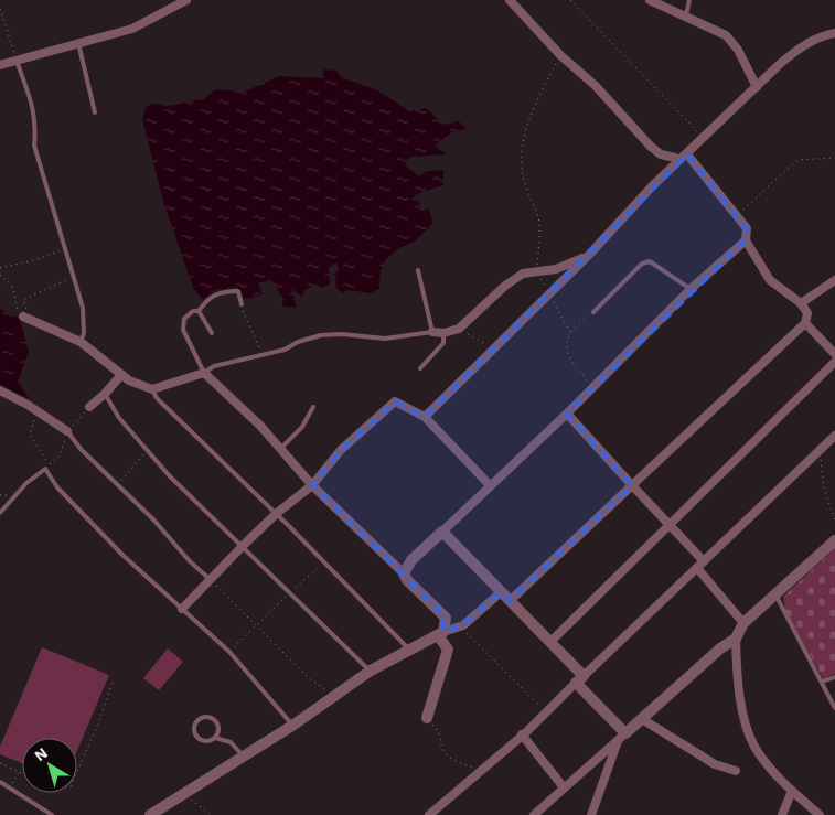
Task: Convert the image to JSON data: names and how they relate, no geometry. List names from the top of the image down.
{
  "north": "top left"
}
